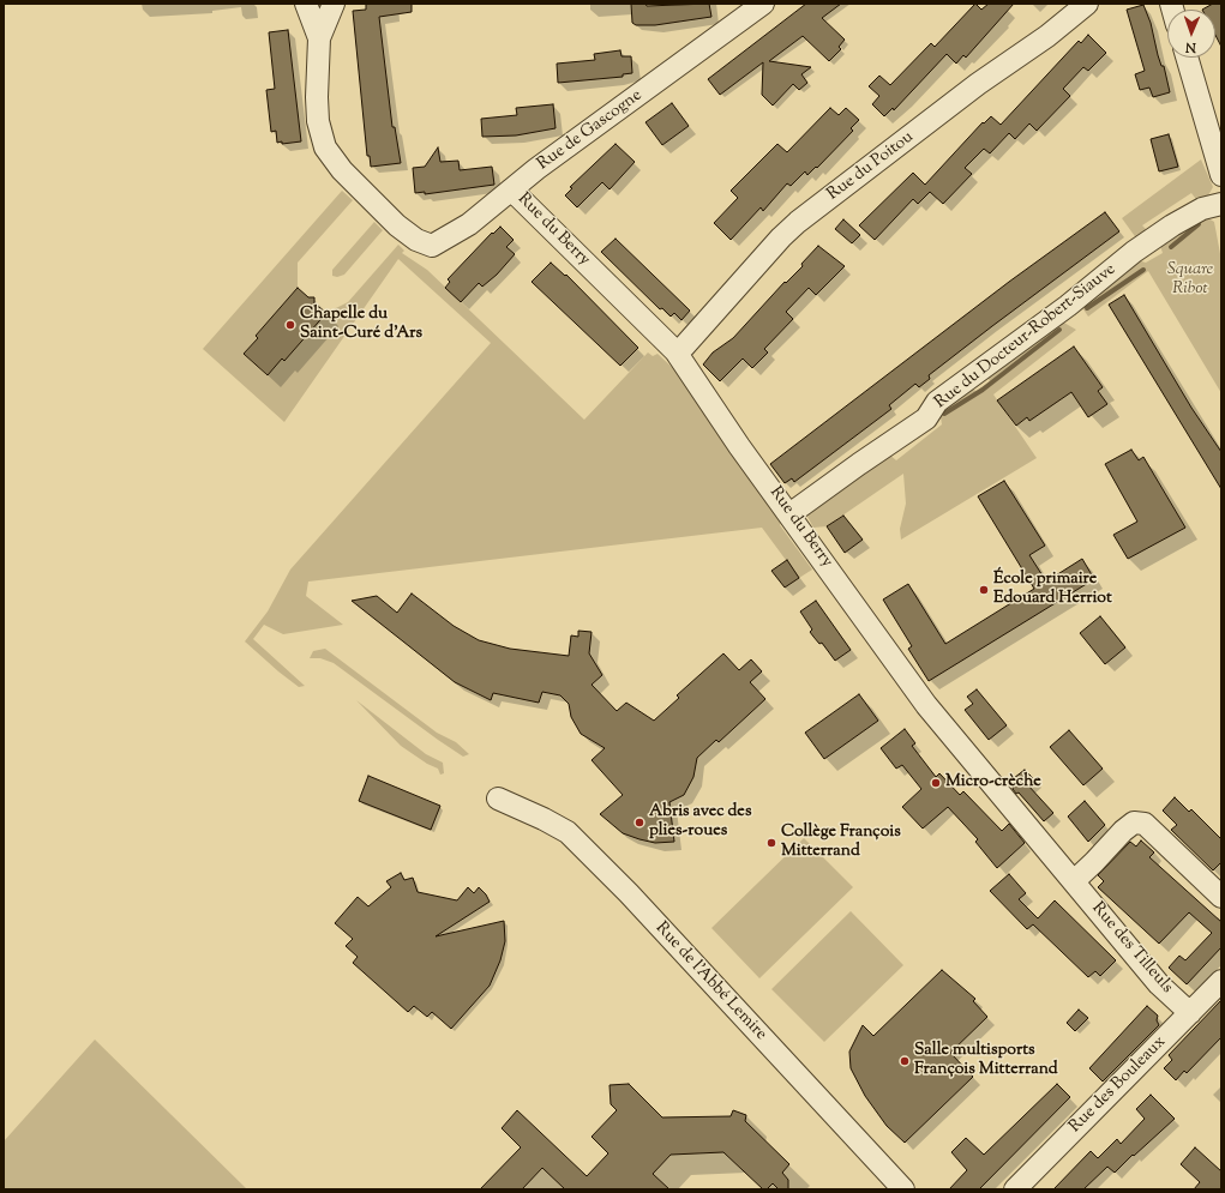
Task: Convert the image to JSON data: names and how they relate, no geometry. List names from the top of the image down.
{
  "streets": {
    "street": [
      "Rue de Gascogne",
      "Rue du Poitou",
      "Rue du Berry",
      "Rue du Docteur-Robert-Siauve",
      "Rue des Tilleuls",
      "Rue de l'Abbé Lemire",
      "Rue des Bouleaux"
    ]
  },
  "crossings": [
    ["Rue de Gascogne", "Rue du Berry"],
    ["Rue du Poitou", "Rue du Berry"],
    ["Rue du Berry", "Rue du Docteur-Robert-Siauve"],
    ["Rue du Berry", "Rue des Tilleuls"],
    ["Rue des Tilleuls", "Rue des Bouleaux"]
  ],
  "parks": ["Square Ribot"],
  "places": [
    "Chapelle du Saint-Curé d'Ars",
    "École primaire Edouard Herriot",
    "Micro-crèche",
    "Abris avec des plies-roues",
    "Collège François Mitterrand",
    "Salle multisports François Mitterrand"
  ],
  "north": "bottom"
}
